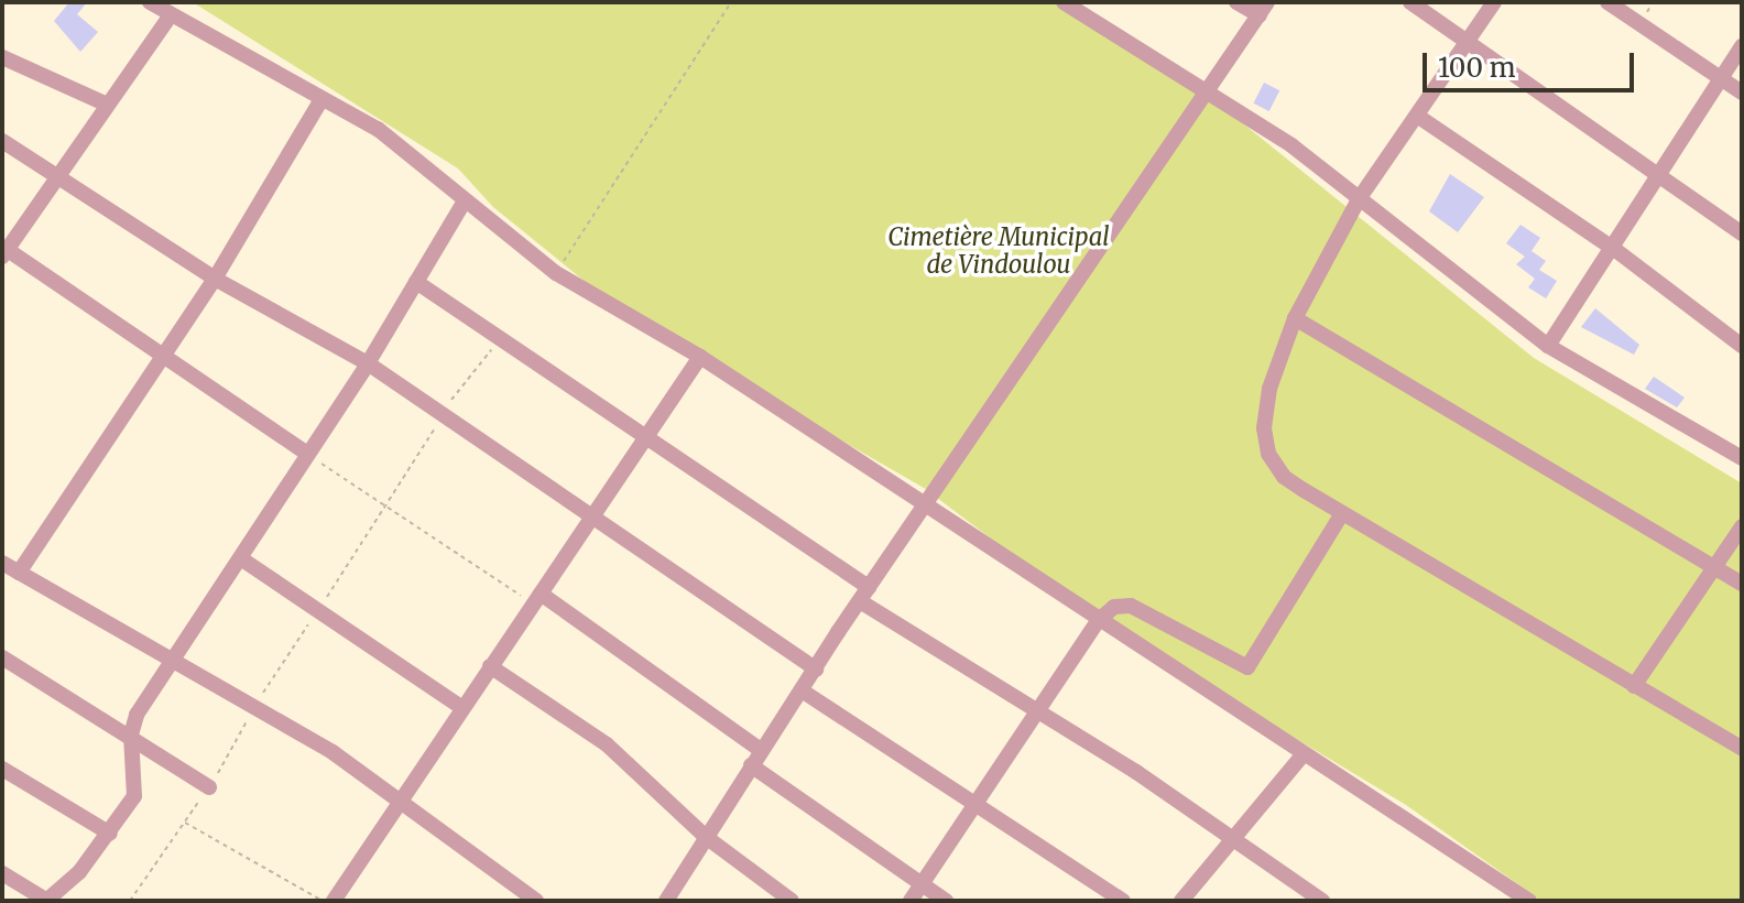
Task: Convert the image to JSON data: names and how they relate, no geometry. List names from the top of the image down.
{
  "parks": ["Cimetière Municipal de Vindoulou"],
  "scale_bar": "100 m"
}
